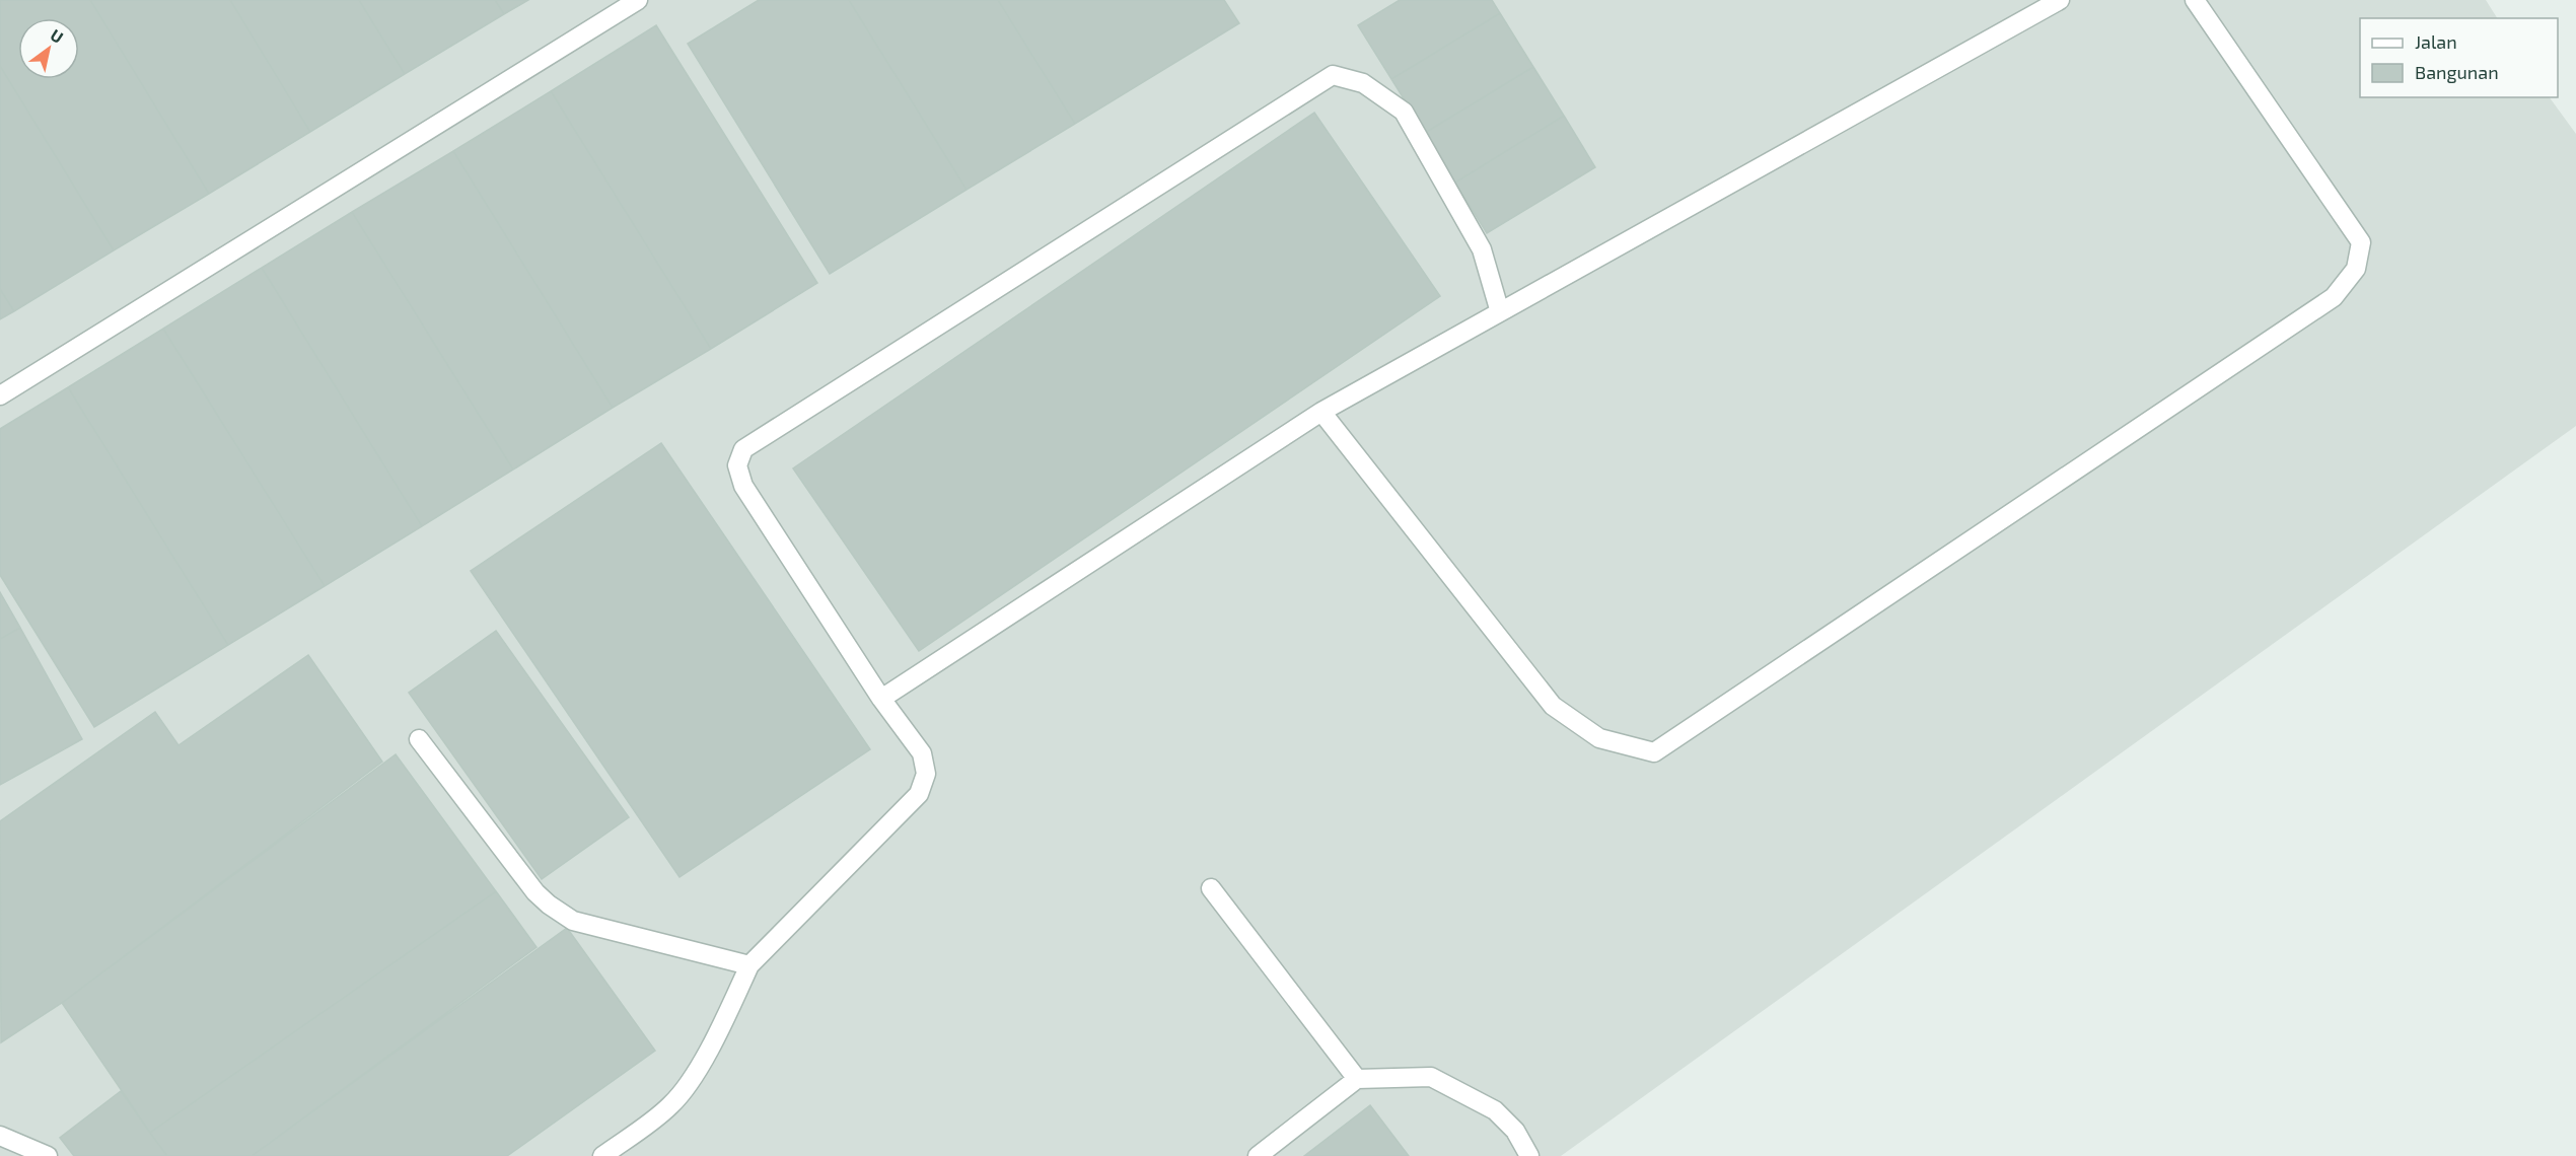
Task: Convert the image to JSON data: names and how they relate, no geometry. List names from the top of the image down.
{
  "legend": ["Jalan", "Bangunan"],
  "north": "top right"
}
